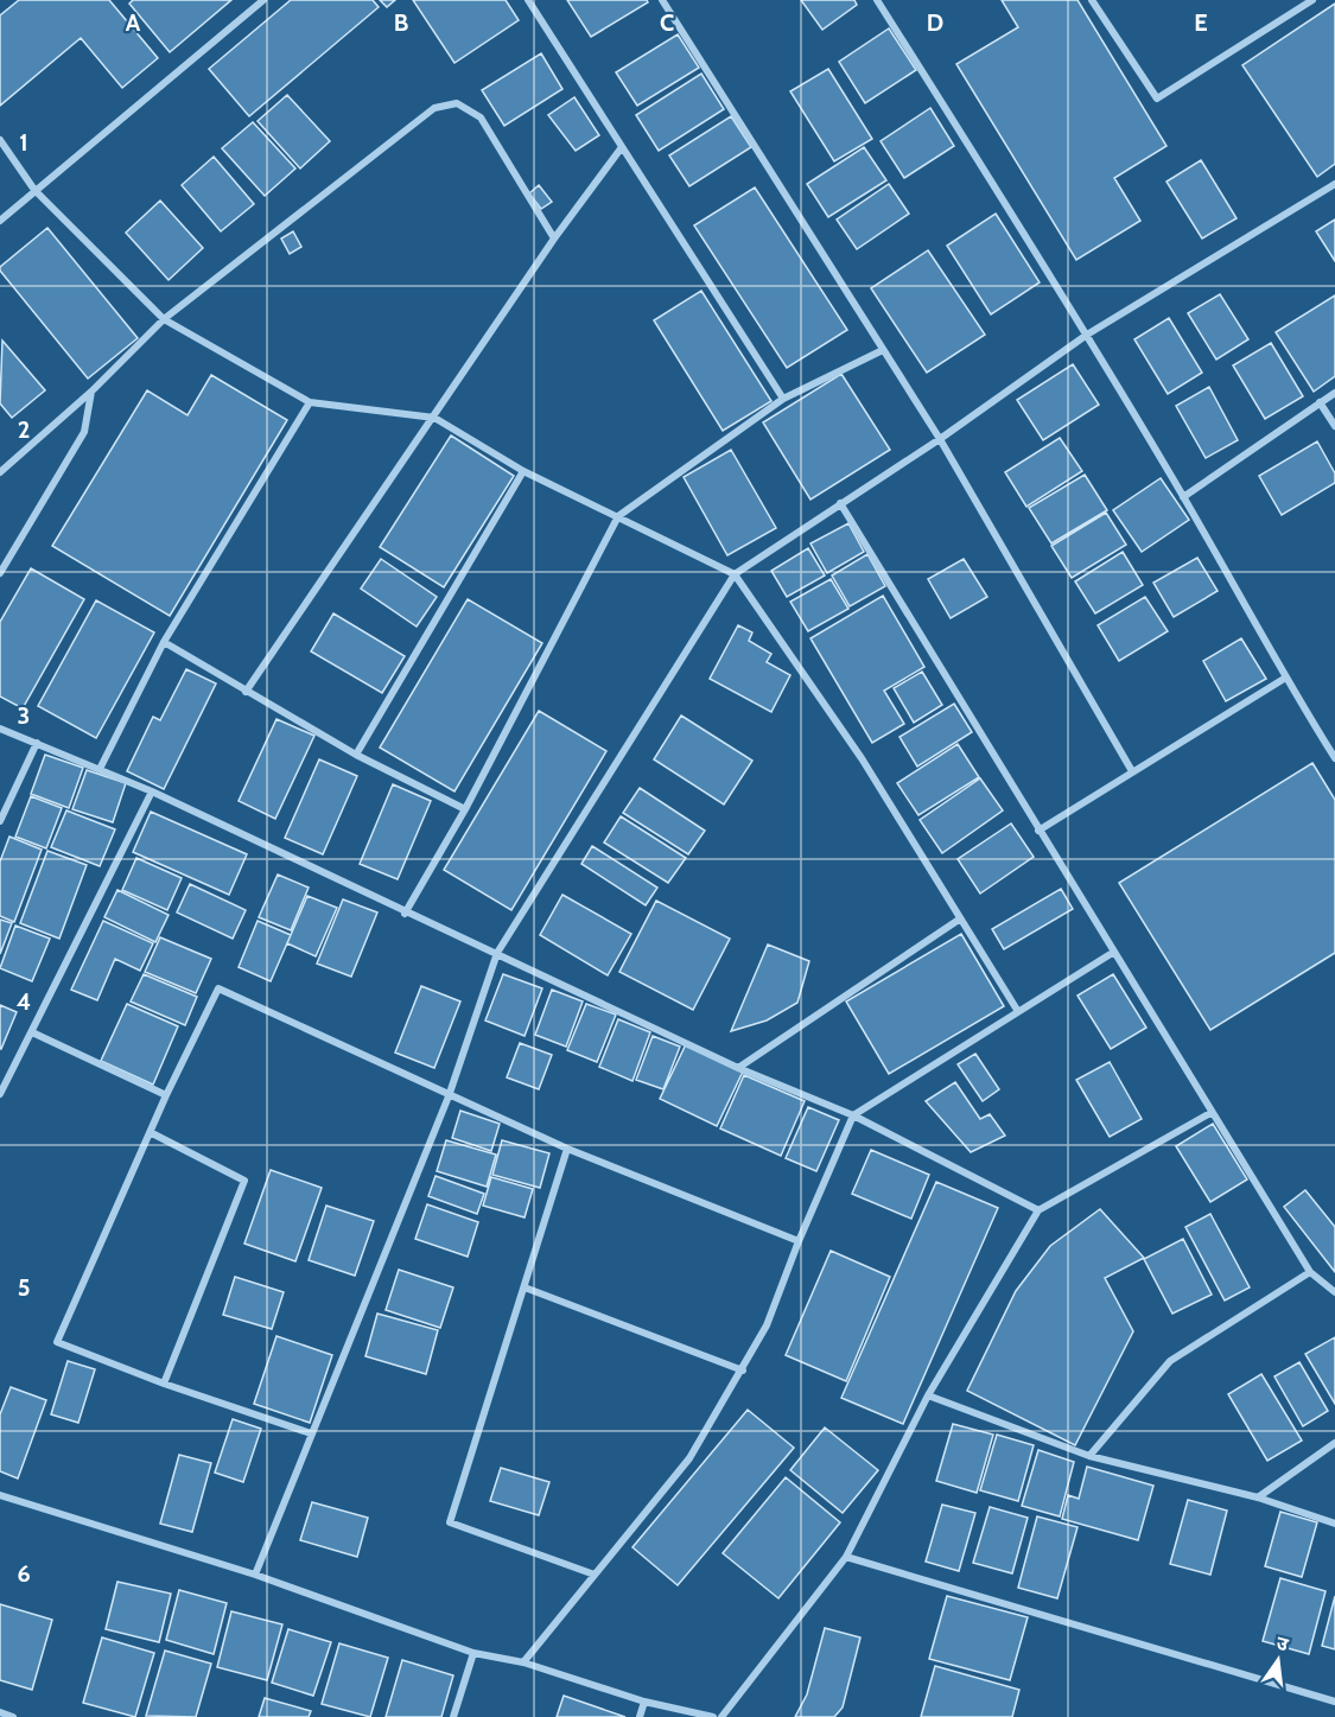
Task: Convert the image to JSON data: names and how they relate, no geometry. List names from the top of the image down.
{
  "north": "top",
  "grid": {
    "columns": [
      "A",
      "B",
      "C",
      "D",
      "E"
    ],
    "rows": [
      "1",
      "2",
      "3",
      "4",
      "5",
      "6"
    ]
  }
}
